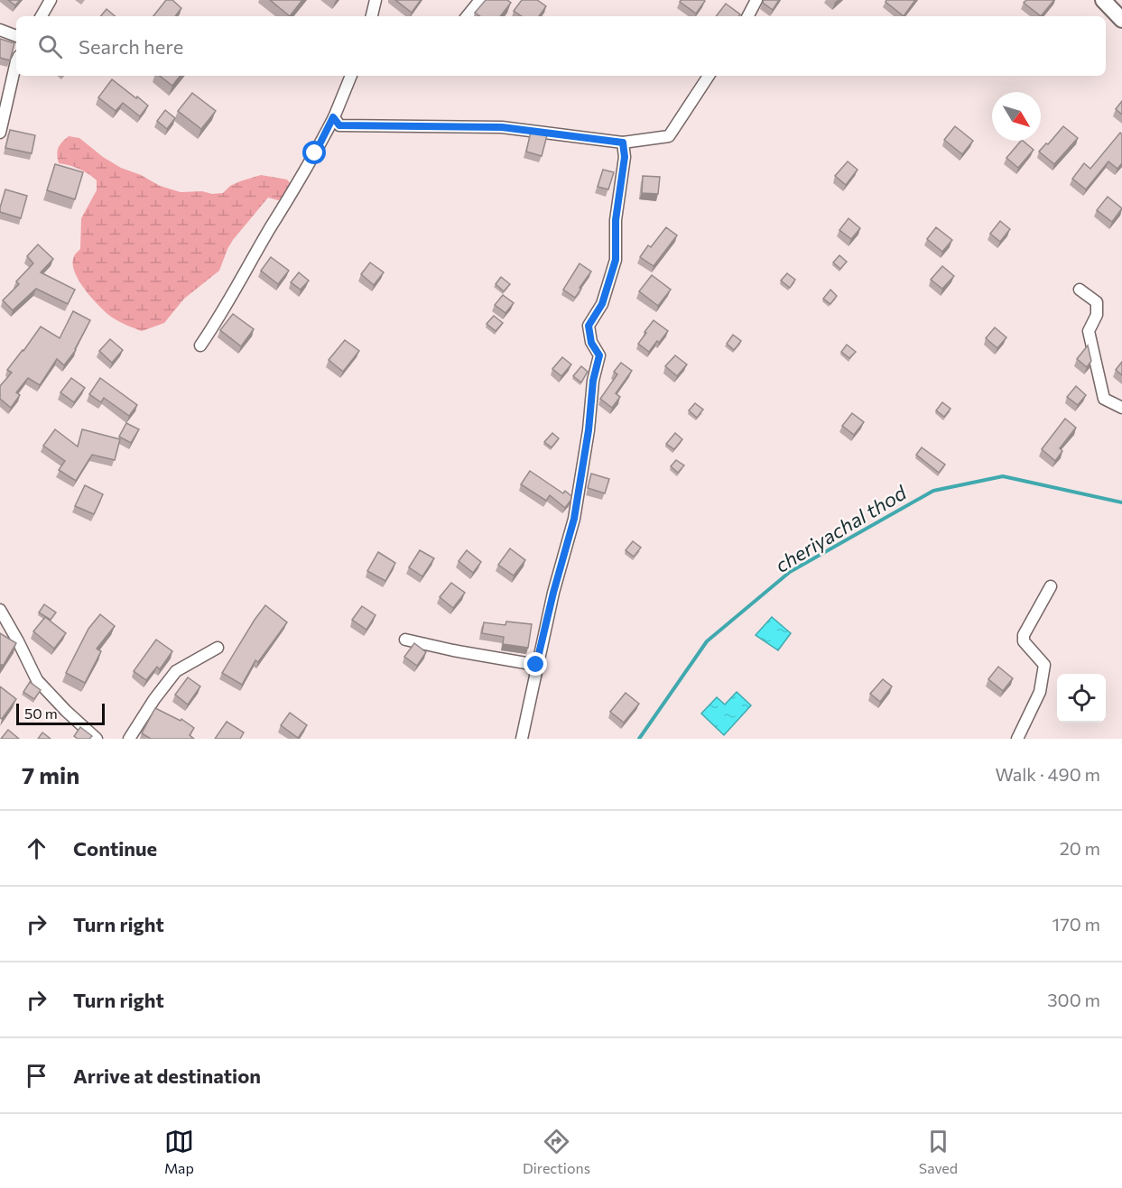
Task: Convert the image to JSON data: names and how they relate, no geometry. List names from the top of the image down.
{
  "water": ["cheriyachal thod"],
  "scale_bar": "50 m",
  "north": "bottom right",
  "page": {
    "search": "Search here",
    "scale": "50 m",
    "heading": ["7 min", "Walk · 490 m"],
    "list": [
      ["Continue", "20 m"],
      ["Turn right", "170 m"],
      ["Turn right", "300 m"],
      "Arrive at destination"
    ],
    "nav": ["Map", "Directions", "Saved"]
  }
}
